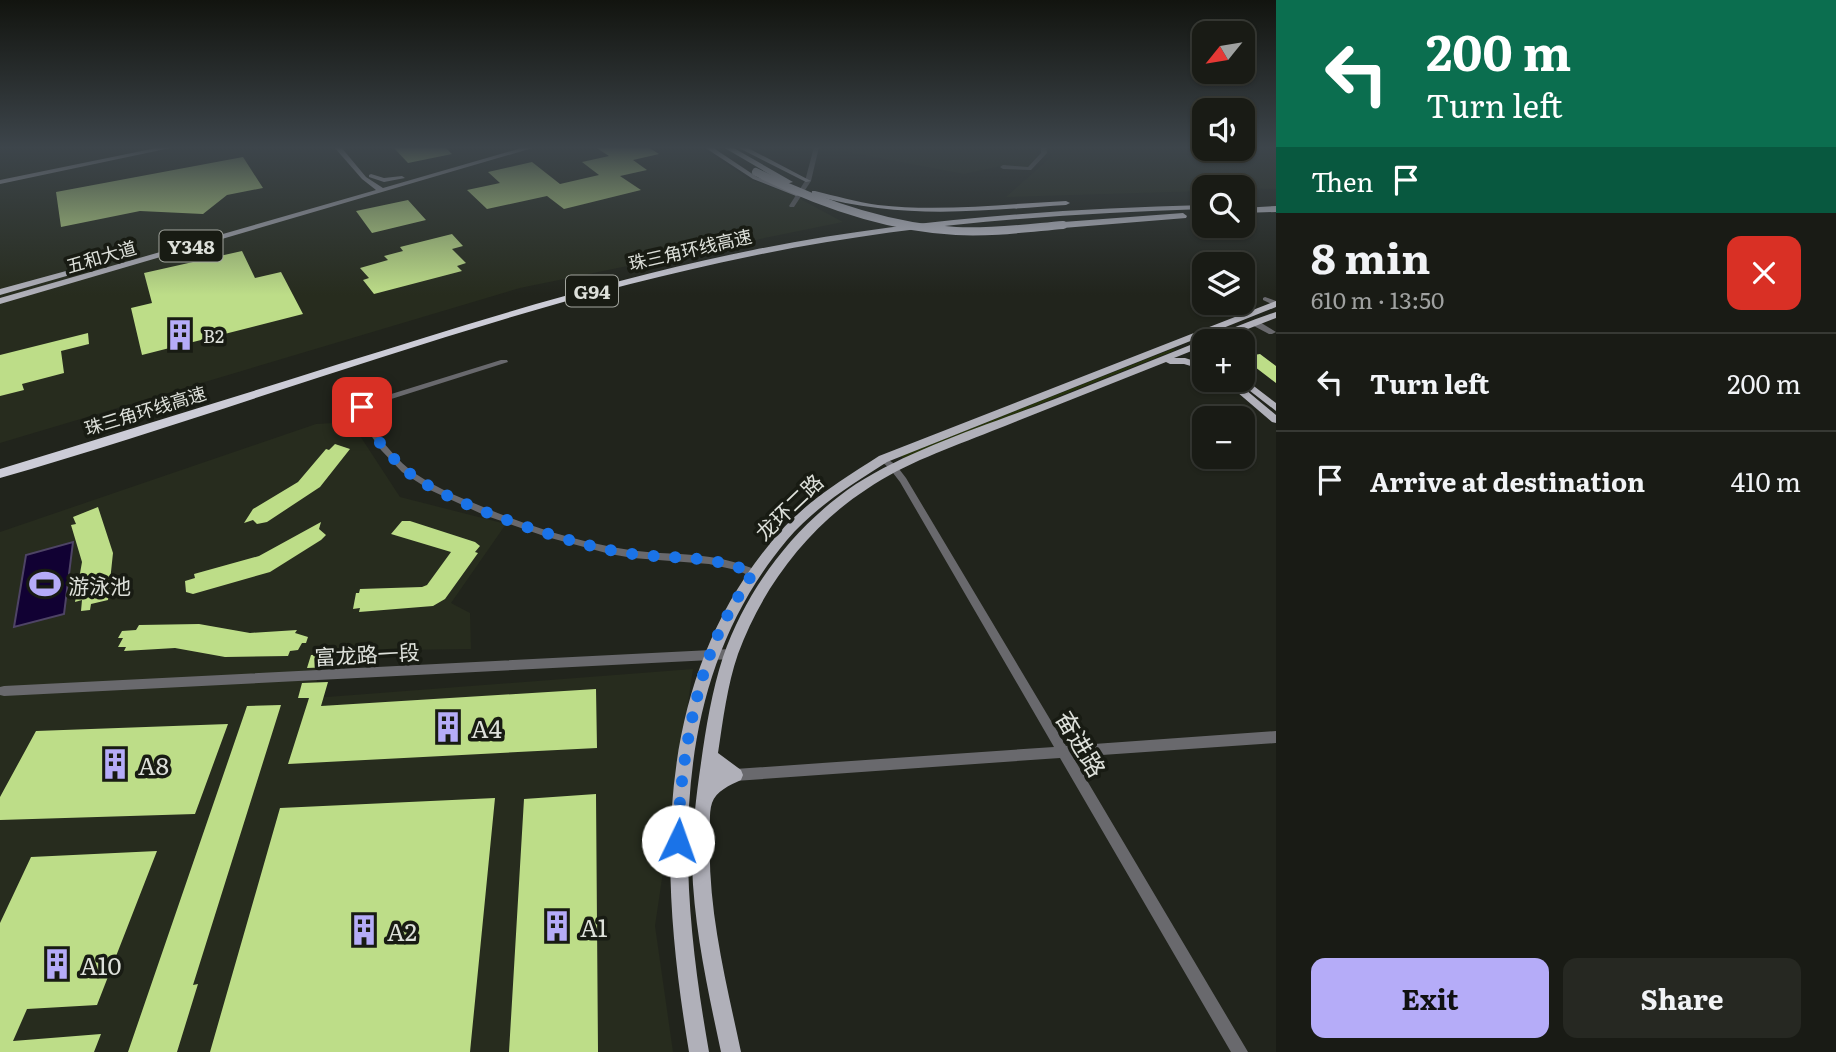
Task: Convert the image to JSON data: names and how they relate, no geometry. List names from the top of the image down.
{
  "streets": {
    "highway": ["珠三角环线高速", "G94"],
    "main road": ["Y348", "五和大道", "龙环二路"],
    "street": ["富龙路一段", "奋进路"]
  },
  "crossings": [
    ["龙环二路", "富龙路一段"],
    ["龙环二路", "奋进路"]
  ],
  "places": {
    "building": [
      "B2",
      "A4",
      "A8",
      "A1",
      "A2",
      "A10"
    ],
    "sports": ["游泳池"]
  },
  "north": "bottom left",
  "page": {
    "turn": ["200 m", "Turn left"],
    "map_buttons": ["+", "−"],
    "then": "Then",
    "heading": ["8 min", "610 m · 13:50"],
    "list": [
      {
        "name": "Turn left",
        "value": "200 m"
      },
      {
        "name": "Arrive at destination",
        "value": "410 m"
      }
    ],
    "buttons": ["Exit", "Share"]
  }
}
